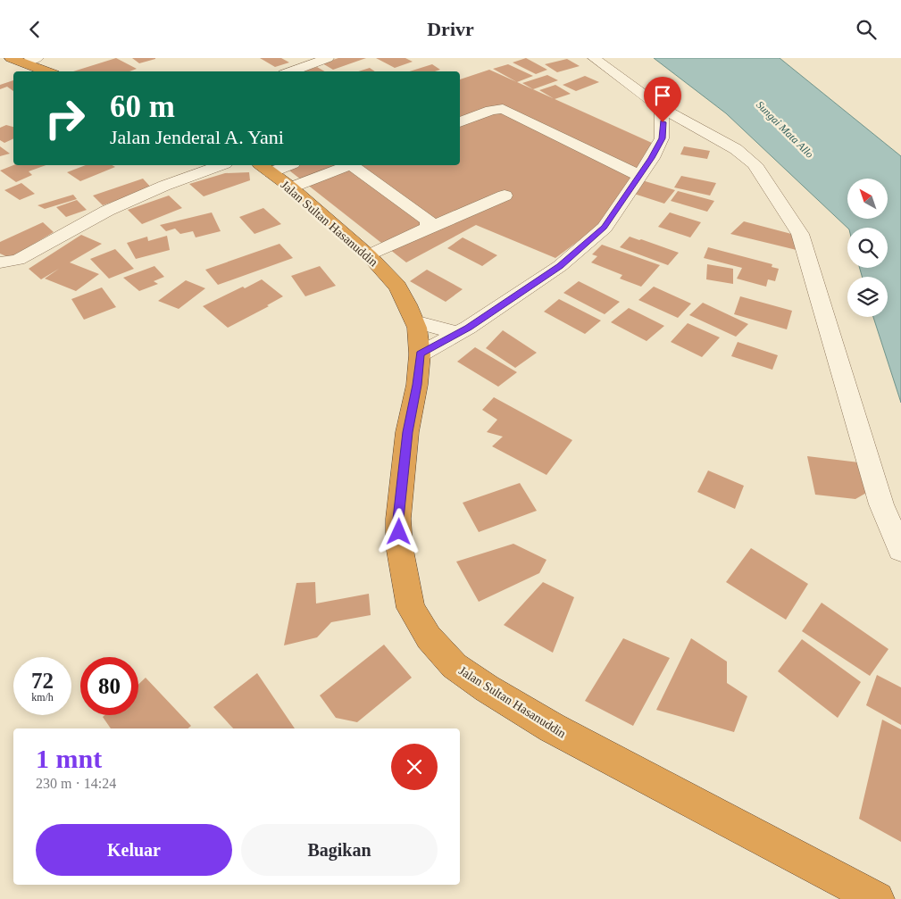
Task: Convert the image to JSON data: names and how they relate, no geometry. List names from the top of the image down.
{
  "streets": {
    "highway": ["Jalan Sultan Hasanuddin"]
  },
  "water": ["Sungai Mata Allo"],
  "north": "top left",
  "page": {
    "header": "Drivr",
    "turn": ["60 m", "Jalan Jenderal A. Yani"],
    "speed": "72 km/h",
    "limit": "80",
    "heading": ["1 mnt", "230 m · 14:24"],
    "buttons": ["Keluar", "Bagikan"]
  }
}
